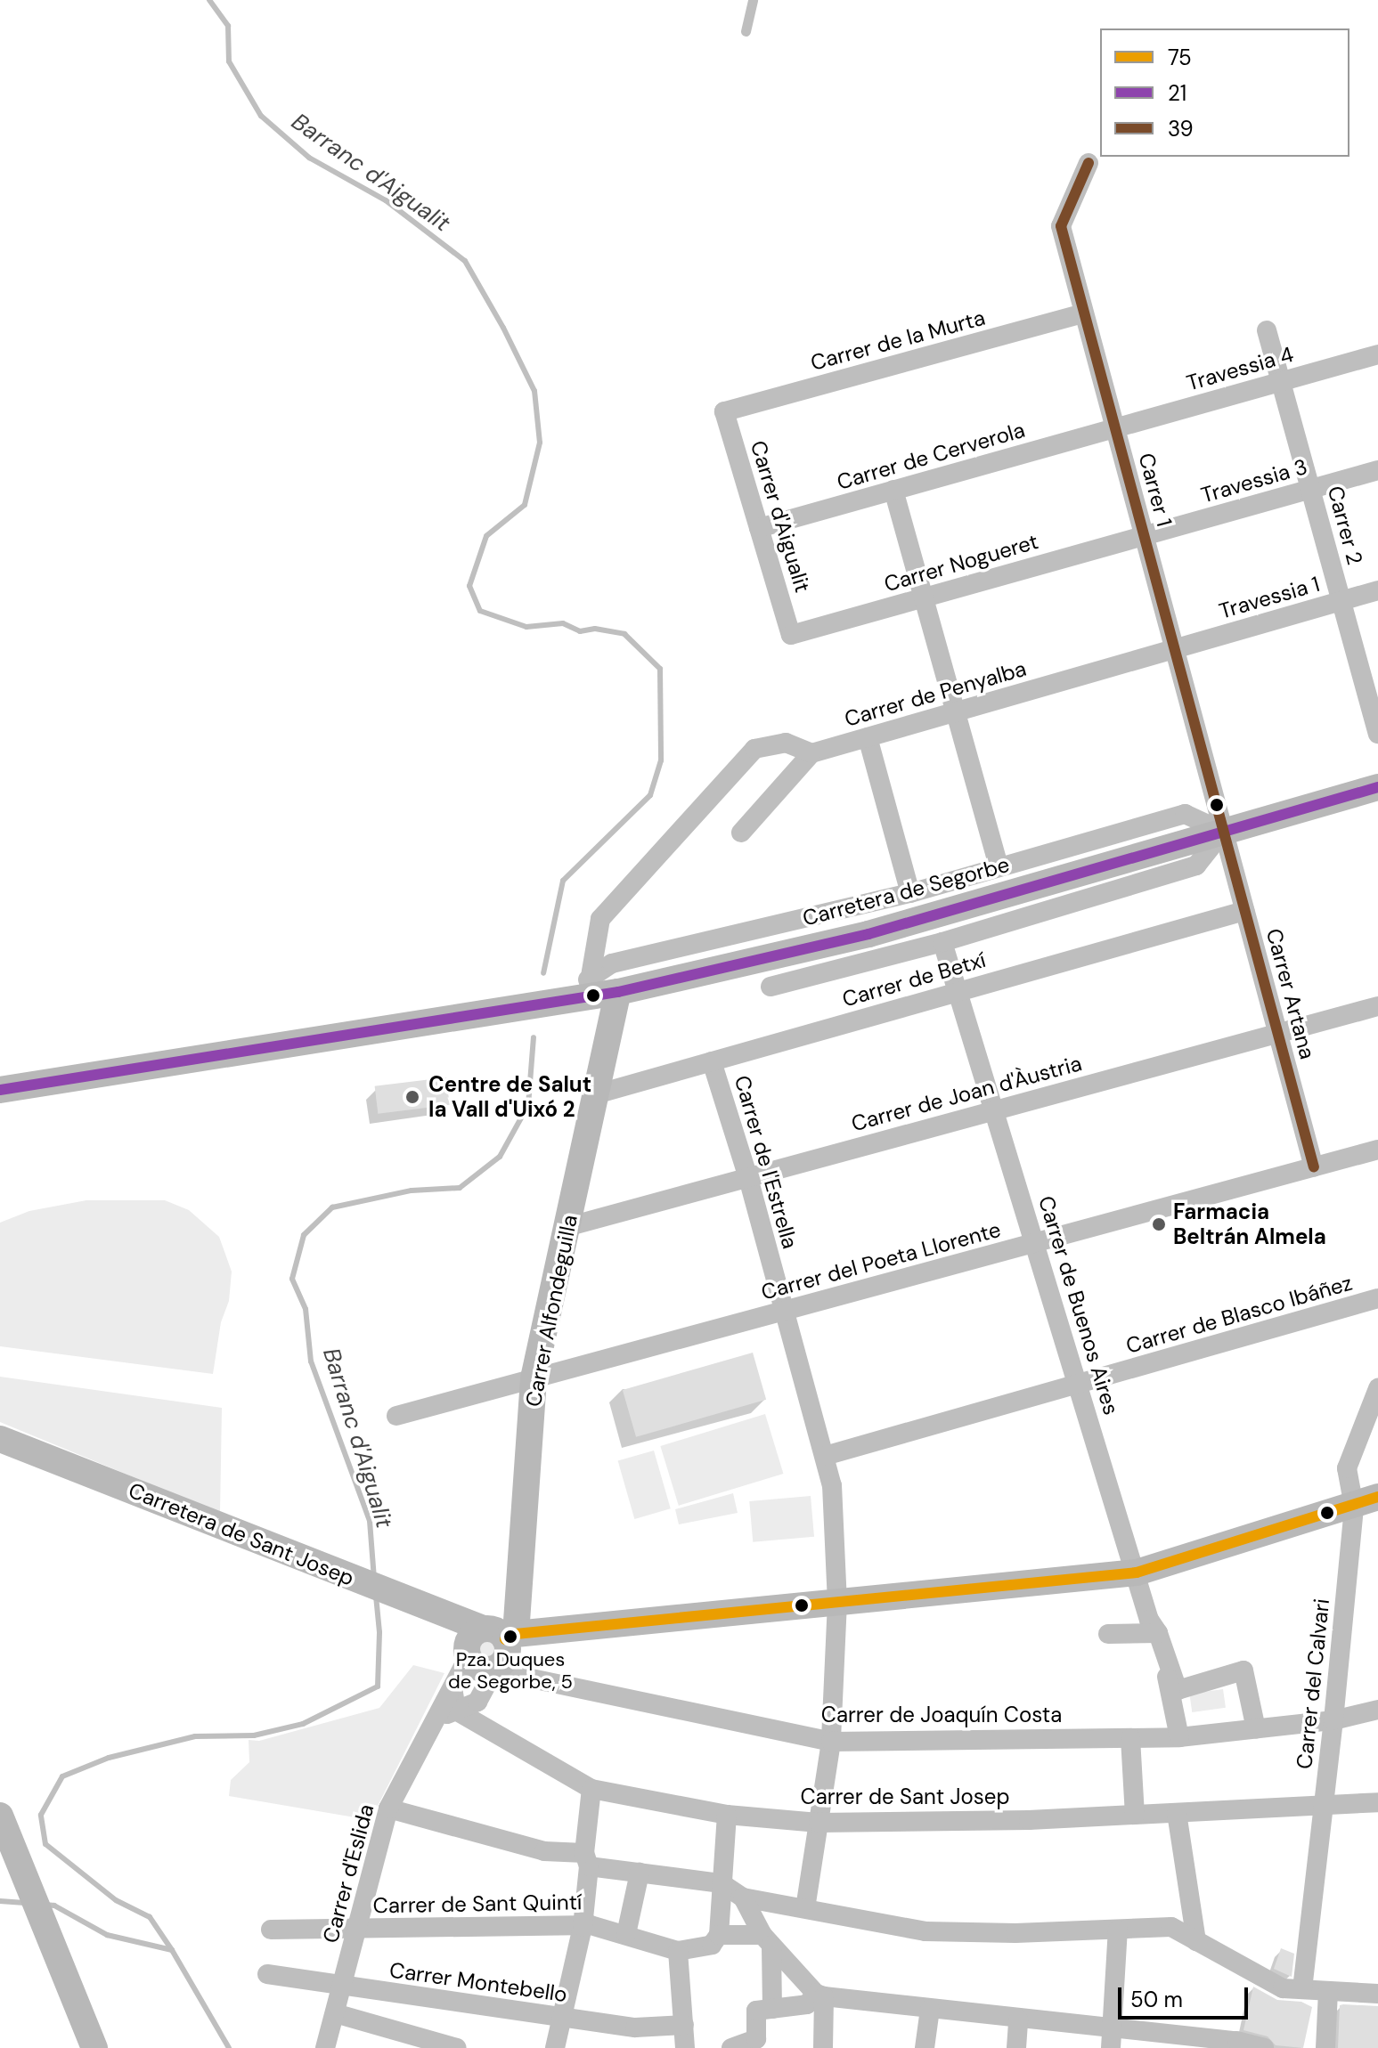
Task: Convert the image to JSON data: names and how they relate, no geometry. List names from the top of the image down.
{
  "streets": {
    "street": [
      "Carrer de la Murta",
      "Travessia 4",
      "Carrer de Cerverola",
      "Travessia 3",
      "Carrer 1",
      "Carrer d'Aigualit",
      "Carrer 2",
      "Carrer Nogueret",
      "Travessia 1",
      "Carrer de Penyalba",
      "Carretera de Segorbe",
      "Carrer de Betxí",
      "Carrer Artana",
      "Carrer de Joan d'Àustria",
      "Carrer de l'Estrella",
      "Carrer del Poeta Llorente",
      "Carrer de Buenos Aires",
      "Carrer Alfondeguilla",
      "Carrer de Blasco Ibáñez",
      "Carretera de Sant Josep",
      "Carrer del Calvari",
      "Carrer de Joaquín Costa",
      "Carrer de Sant Josep",
      "Carrer d'Eslida",
      "Carrer de Sant Quintí",
      "Carrer Montebello"
    ]
  },
  "crossings": [
    ["Carrer de la Murta", "Carrer 1"],
    ["Carrer de la Murta", "Carrer d'Aigualit"],
    ["Travessia 4", "Carrer de Cerverola"],
    ["Travessia 4", "Carrer 1"],
    ["Travessia 4", "Carrer 2"],
    ["Carrer de Cerverola", "Carrer 1"],
    ["Carrer de Cerverola", "Carrer d'Aigualit"],
    ["Travessia 3", "Carrer 1"],
    ["Travessia 3", "Carrer 2"],
    ["Travessia 3", "Carrer Nogueret"],
    ["Carrer 1", "Carrer Nogueret"],
    ["Carrer 1", "Travessia 1"],
    ["Carrer 1", "Carrer de Penyalba"],
    ["Carrer 1", "Carretera de Segorbe"],
    ["Carrer 1", "Carrer Artana"],
    ["Carrer d'Aigualit", "Carrer Nogueret"],
    ["Carrer 2", "Travessia 1"],
    ["Travessia 1", "Carrer de Penyalba"],
    ["Carretera de Segorbe", "Carrer Artana"],
    ["Carretera de Segorbe", "Carrer Alfondeguilla"],
    ["Carrer de Betxí", "Carrer Artana"],
    ["Carrer de Betxí", "Carrer de l'Estrella"],
    ["Carrer de Betxí", "Carrer de Buenos Aires"],
    ["Carrer de Betxí", "Carrer Alfondeguilla"],
    ["Carrer Artana", "Carrer de Joan d'Àustria"],
    ["Carrer Artana", "Carrer del Poeta Llorente"],
    ["Carrer de Joan d'Àustria", "Carrer de l'Estrella"],
    ["Carrer de Joan d'Àustria", "Carrer de Buenos Aires"],
    ["Carrer de Joan d'Àustria", "Carrer Alfondeguilla"],
    ["Carrer de l'Estrella", "Carrer del Poeta Llorente"],
    ["Carrer de l'Estrella", "Carrer de Blasco Ibáñez"],
    ["Carrer de l'Estrella", "Carrer de Joaquín Costa"],
    ["Carrer de l'Estrella", "Carrer de Sant Josep"],
    ["Carrer del Poeta Llorente", "Carrer de Buenos Aires"],
    ["Carrer del Poeta Llorente", "Carrer Alfondeguilla"],
    ["Carrer de Buenos Aires", "Carrer de Blasco Ibáñez"],
    ["Carrer Alfondeguilla", "Carretera de Sant Josep"],
    ["Carrer Alfondeguilla", "Carrer de Joaquín Costa"],
    ["Carrer Alfondeguilla", "Carrer d'Eslida"],
    ["Carretera de Sant Josep", "Carrer de Joaquín Costa"],
    ["Carretera de Sant Josep", "Carrer d'Eslida"],
    ["Carrer del Calvari", "Carrer de Sant Josep"],
    ["Carrer de Joaquín Costa", "Carrer d'Eslida"],
    ["Carrer d'Eslida", "Carrer de Sant Quintí"],
    ["Carrer d'Eslida", "Carrer Montebello"]
  ],
  "water": ["Barranc d'Aigualit"],
  "places": ["Centre de Salut la Vall d'Uixó 2", "Farmacia Beltrán Almela", "Pza. Duques de Segorbe, 5"],
  "lines": ["transit line 39", "transit line 21", "transit line 75"],
  "legend": ["75", "21", "39"],
  "scale_bar": "50 m"
}
